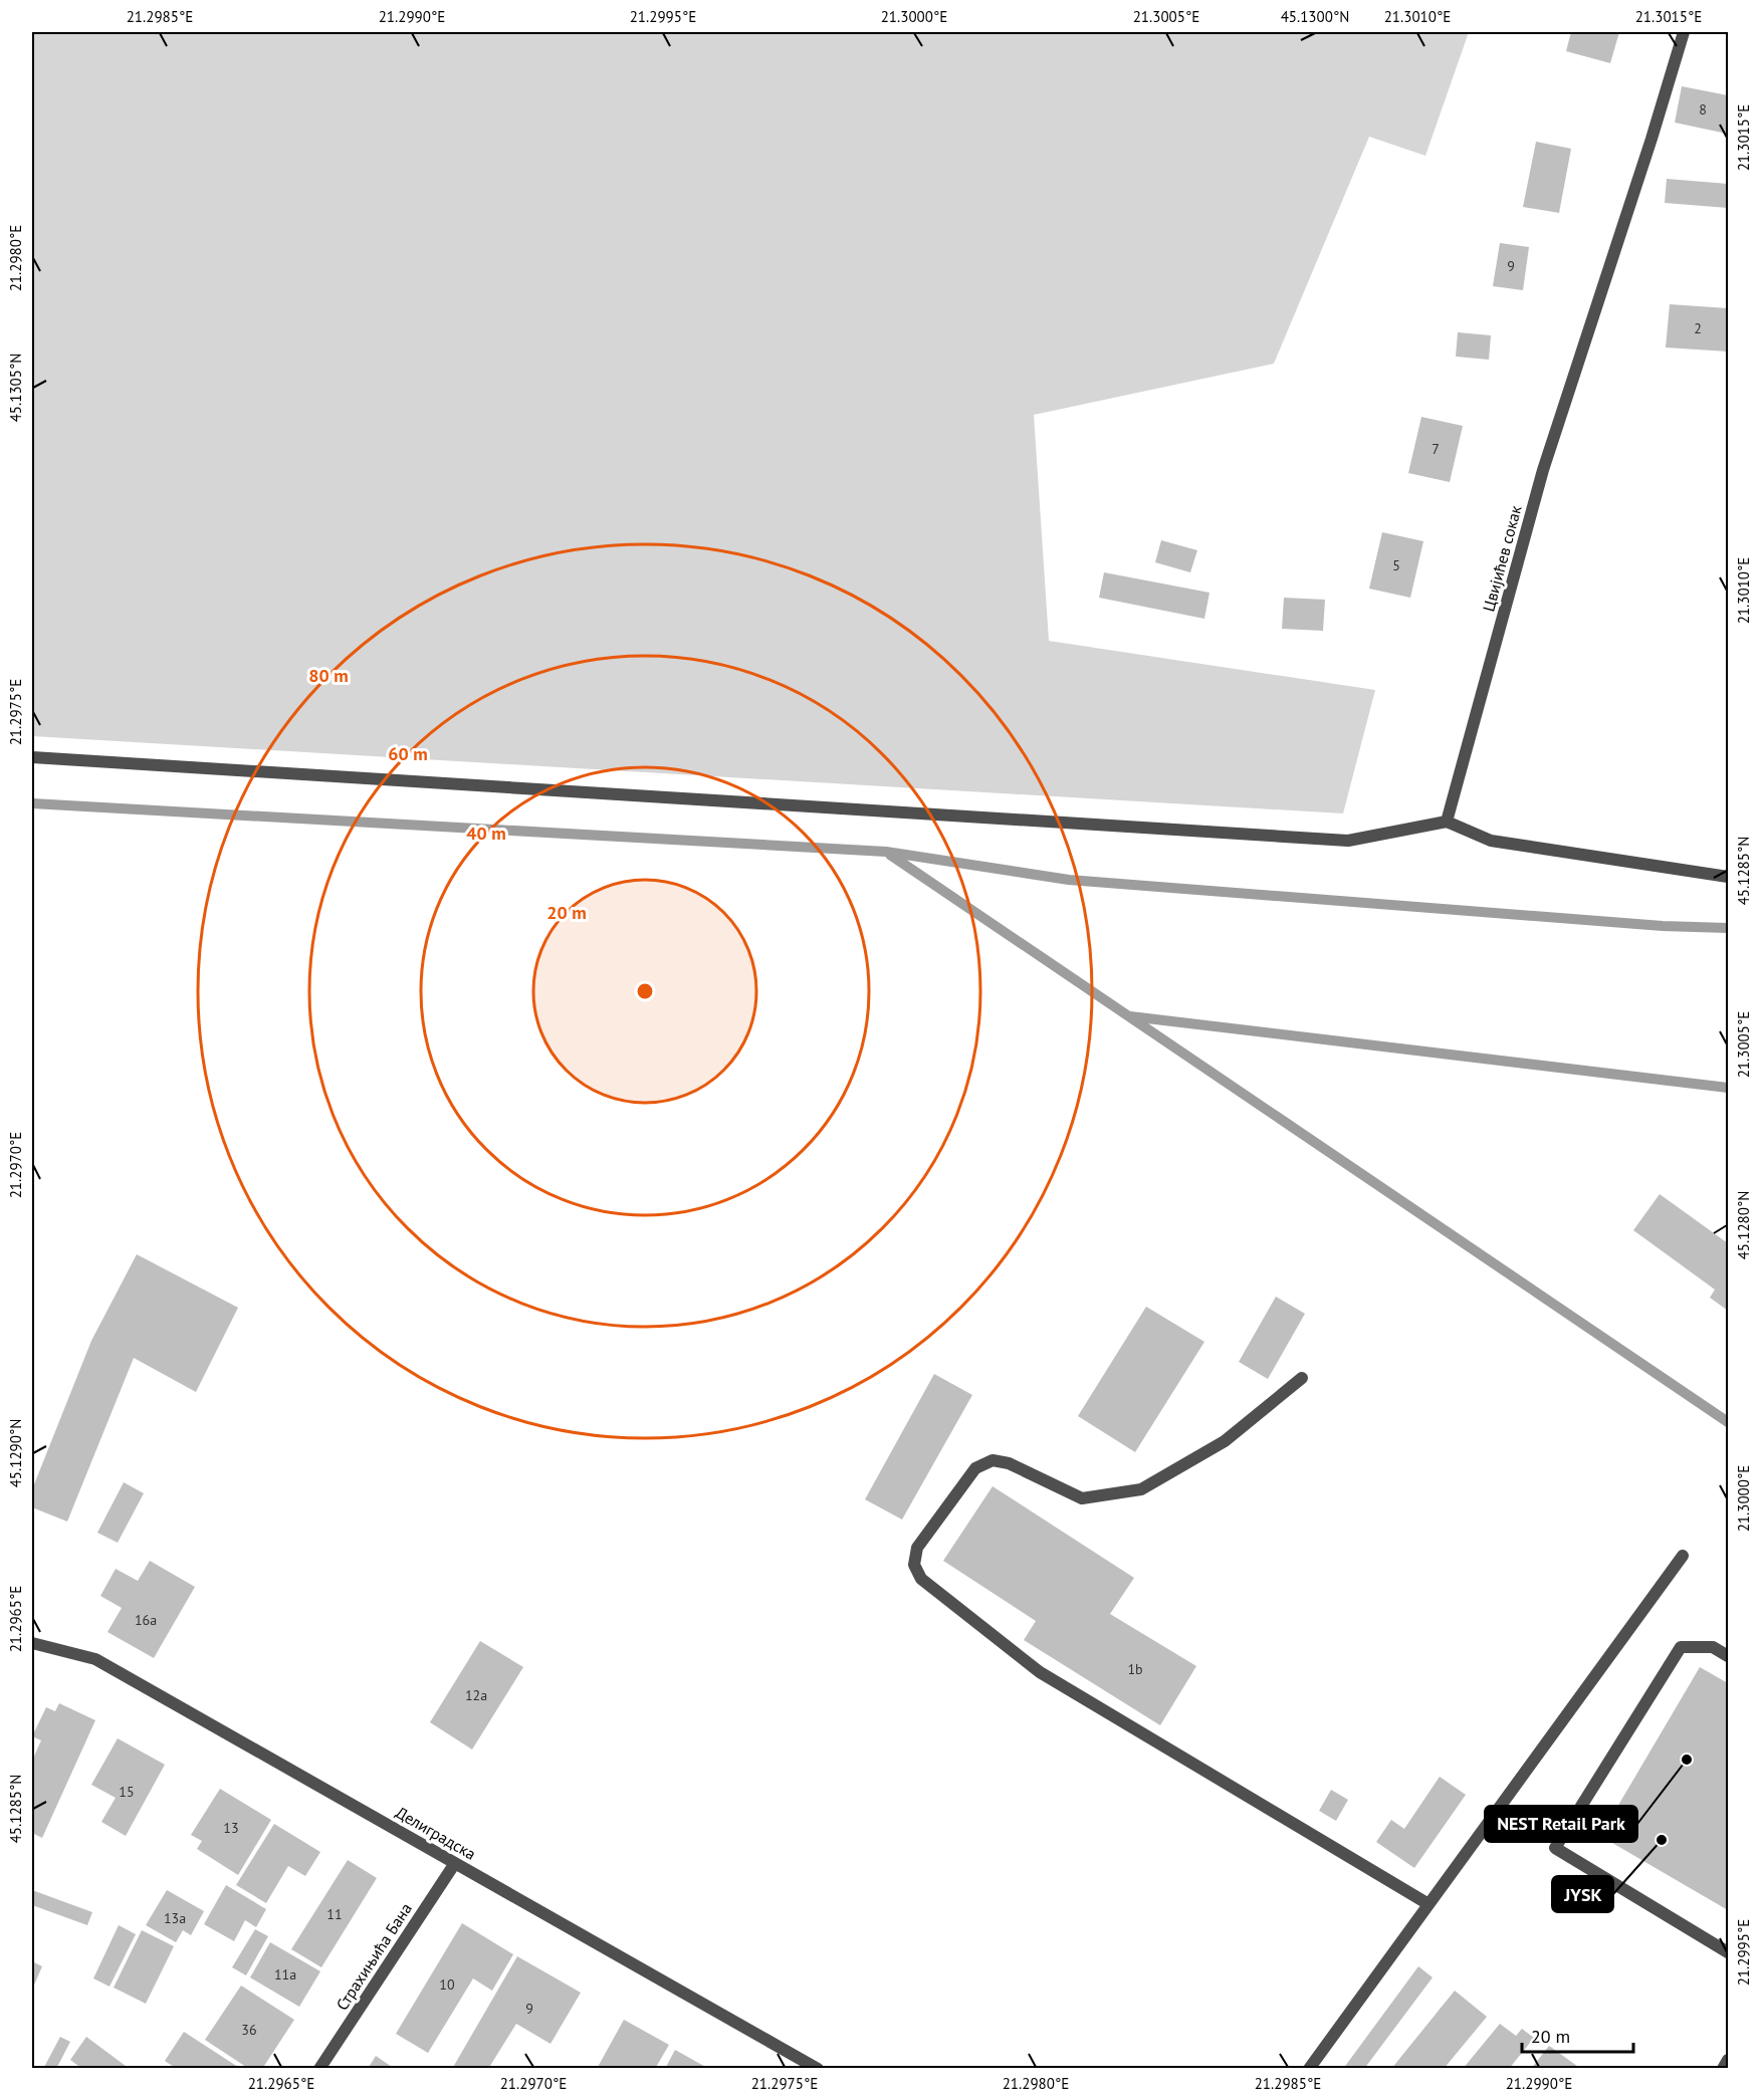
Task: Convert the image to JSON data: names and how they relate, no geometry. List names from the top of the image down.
{
  "streets": {
    "street": ["Цвијићев сокак", "Делиградска", "Страхињића Бана"]
  },
  "crossings": [
    ["Делиградска", "Страхињића Бана"]
  ],
  "places": ["NEST Retail Park", "JYSK"],
  "house_numbers": [
    "8",
    "9",
    "2",
    "7",
    "5",
    "16a",
    "1b",
    "12a",
    "15",
    "13",
    "11",
    "13a",
    "11a",
    "10",
    "9",
    "36"
  ],
  "scale_bar": "20 m",
  "coordinates": [
    "21.2985°E",
    "21.2990°E",
    "21.2995°E",
    "21.3000°E",
    "21.3005°E",
    "45.1300°N",
    "21.3010°E",
    "21.3015°E",
    "21.2980°E",
    "45.1305°N",
    "21.2975°E",
    "45.1285°N",
    "21.2970°E",
    "45.1280°N",
    "45.1290°N",
    "21.2965°E"
  ],
  "rings": [
    "80 m",
    "60 m",
    "40 m",
    "20 m"
  ]
}
